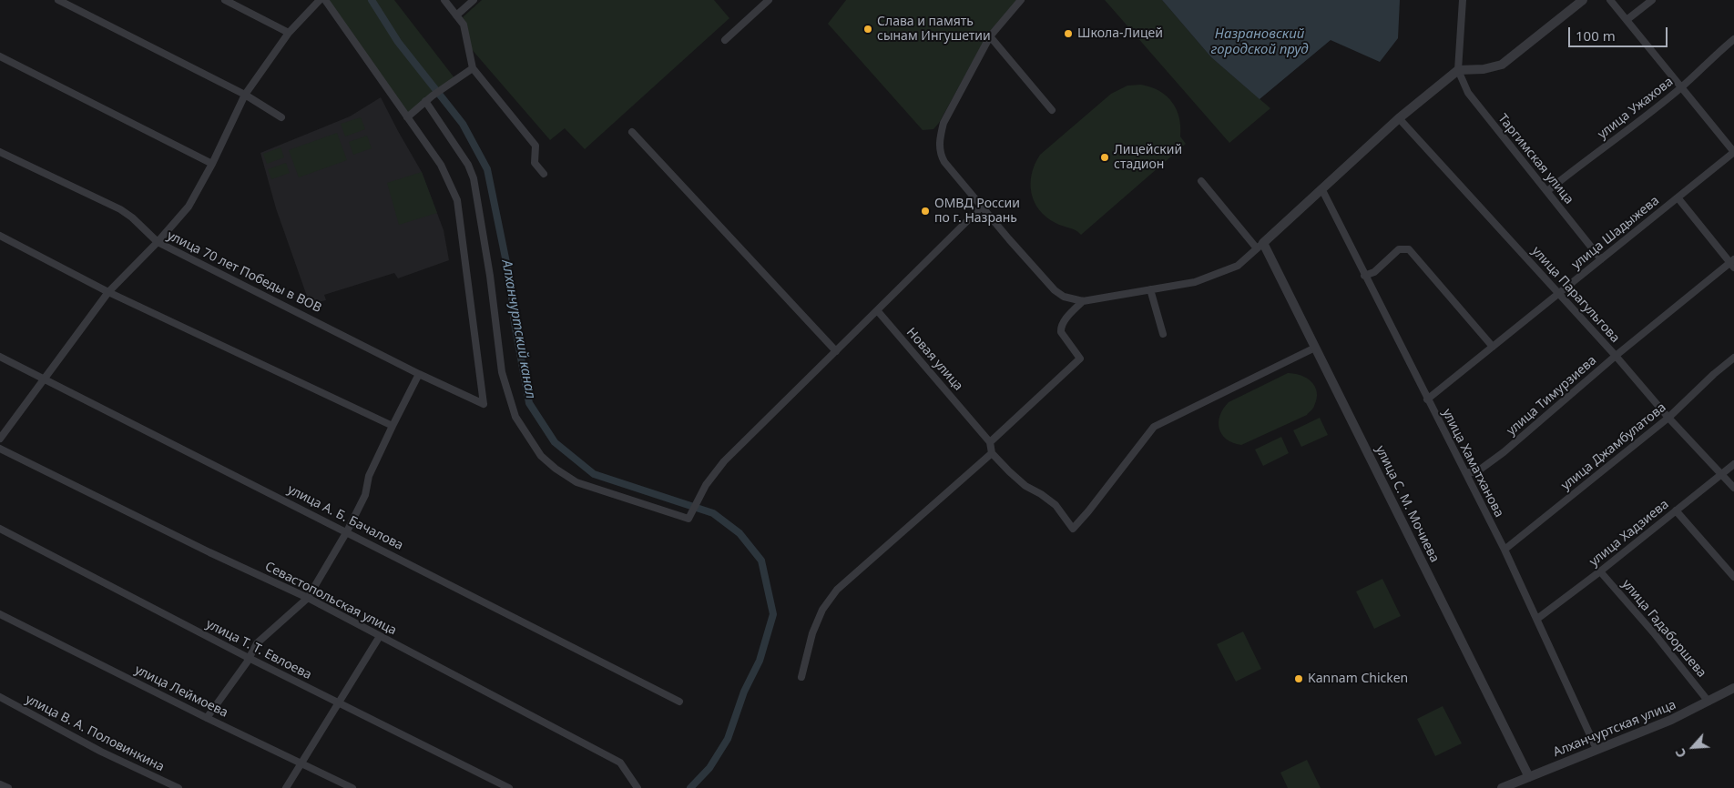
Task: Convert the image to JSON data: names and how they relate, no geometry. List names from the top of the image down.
{
  "streets": {
    "street": [
      "улица Ужахова",
      "Таргимская улица",
      "улица Шадыжева",
      "улица 70 лет Победы в ВОВ",
      "улица Парагульгова",
      "Новая улица",
      "улица Тимурзиева",
      "улица Джамбулатова",
      "улица Хаматханова",
      "улица С. М. Мочиева",
      "улица А. Б. Бачалова",
      "улица Хадзиева",
      "Севастопольская улица",
      "улица Гадаборшева",
      "улица Т. Т. Евлоева",
      "улица Леймоева",
      "Алханчуртская улица",
      "улица В. А. Половинкина"
    ]
  },
  "crossings": [
    ["улица Ужахова", "Таргимская улица"],
    ["Таргимская улица", "улица Шадыжева"],
    ["улица Шадыжева", "улица Парагульгова"],
    ["улица Шадыжева", "улица Хаматханова"],
    ["улица Парагульгова", "улица Тимурзиева"],
    ["улица Парагульгова", "улица Джамбулатова"],
    ["улица Парагульгова", "улица Хадзиева"],
    ["улица Тимурзиева", "улица Хаматханова"],
    ["улица Джамбулатова", "улица Хаматханова"],
    ["улица Хаматханова", "улица Хадзиева"],
    ["улица Хаматханова", "Алханчуртская улица"],
    ["улица С. М. Мочиева", "Алханчуртская улица"],
    ["улица Хадзиева", "улица Гадаборшева"],
    ["улица Гадаборшева", "Алханчуртская улица"]
  ],
  "water": ["Назрановский городской пруд", "Алханчуртский канал"],
  "places": [
    "Слава и память сынам Ингушетии",
    "Школа-Лицей",
    "Лицейский стадион",
    "ОМВД России по г. Назрань",
    "Kannam Chicken"
  ],
  "scale_bar": "100 m",
  "north": "bottom left"
}
